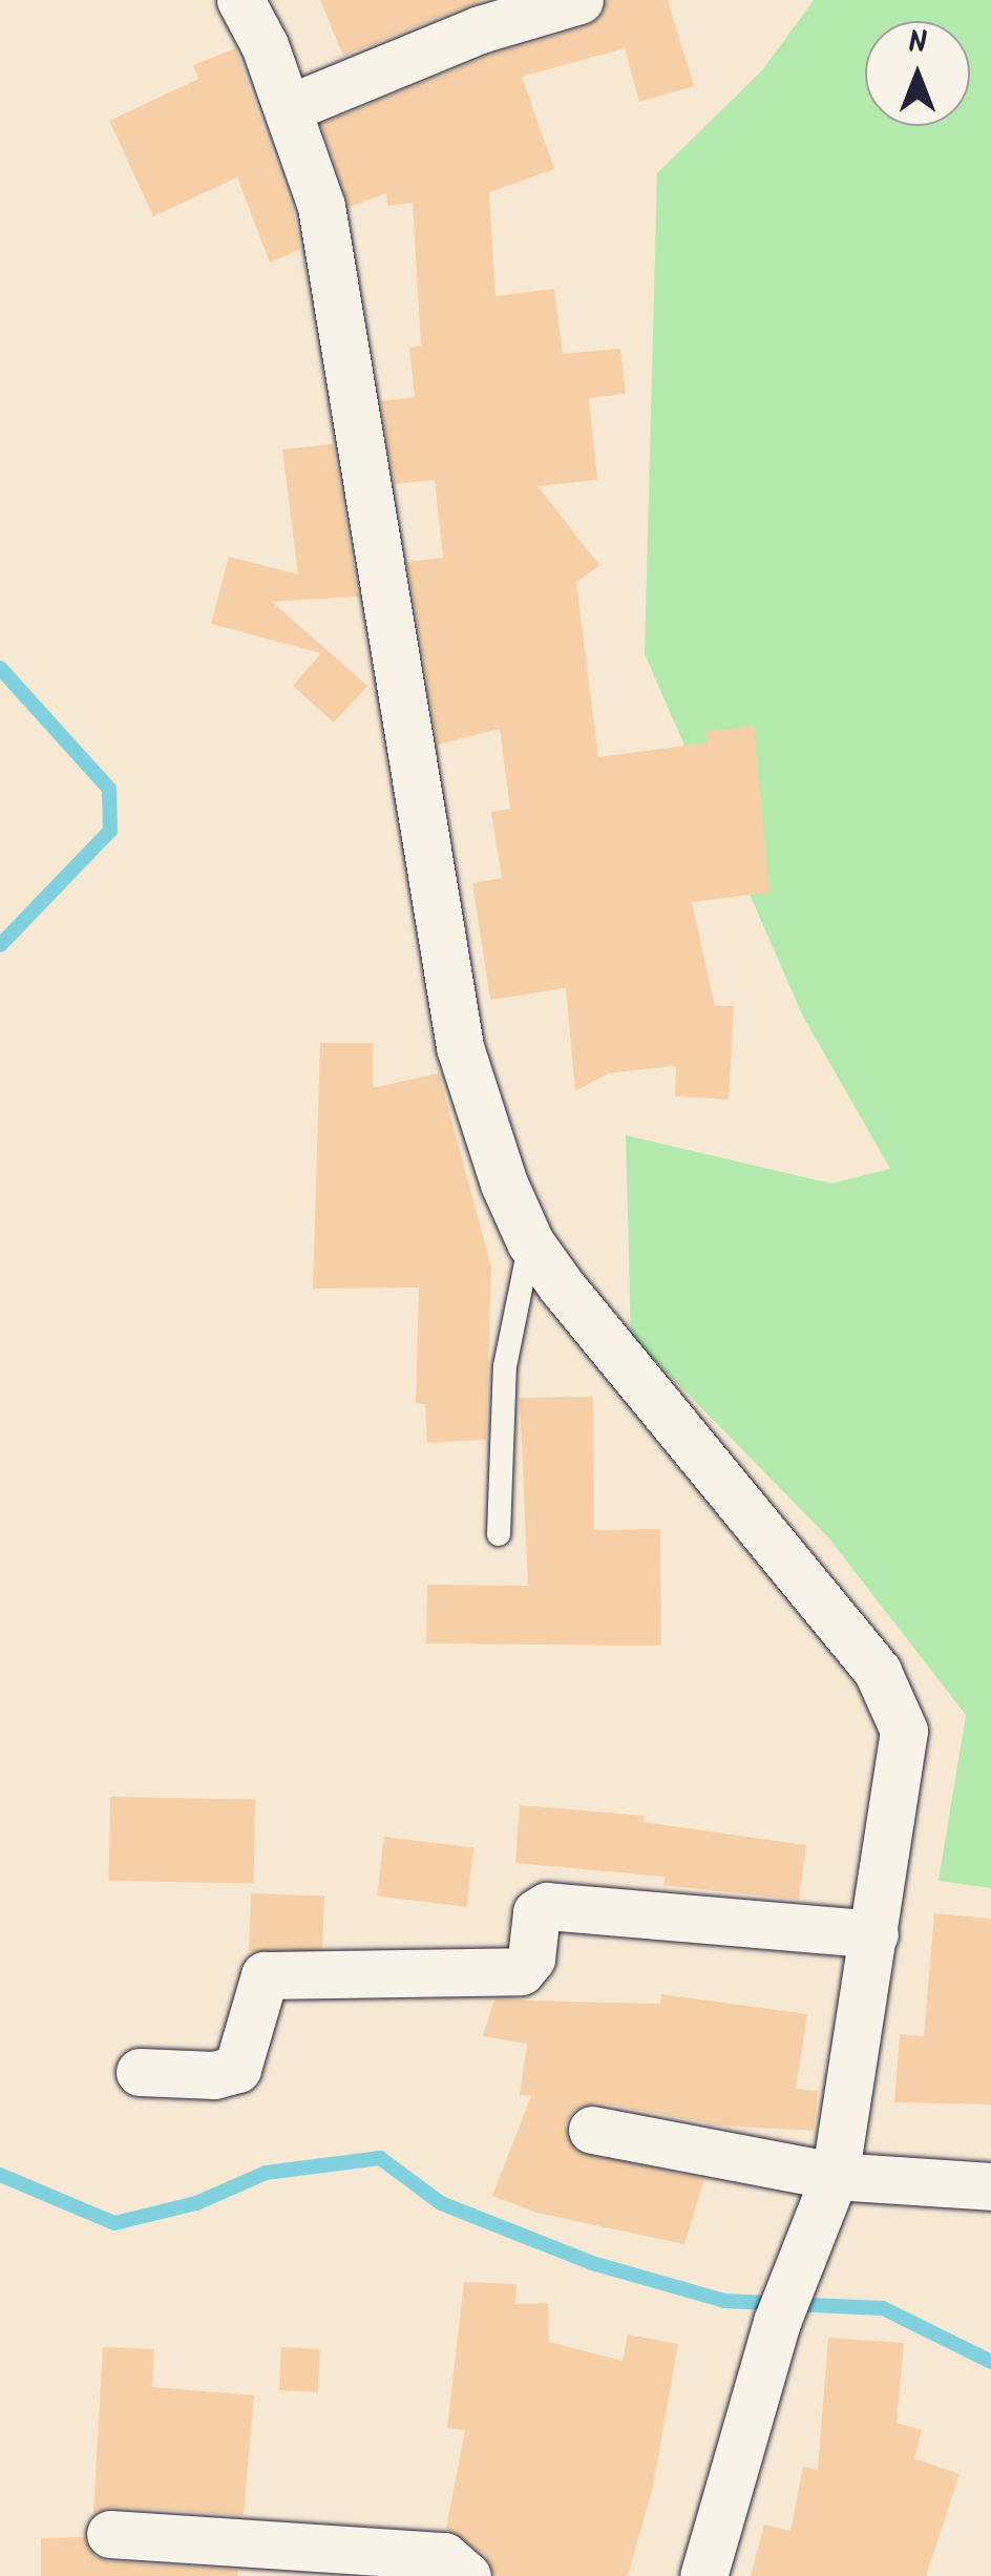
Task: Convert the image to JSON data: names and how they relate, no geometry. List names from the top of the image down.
{
  "north": "top"
}
